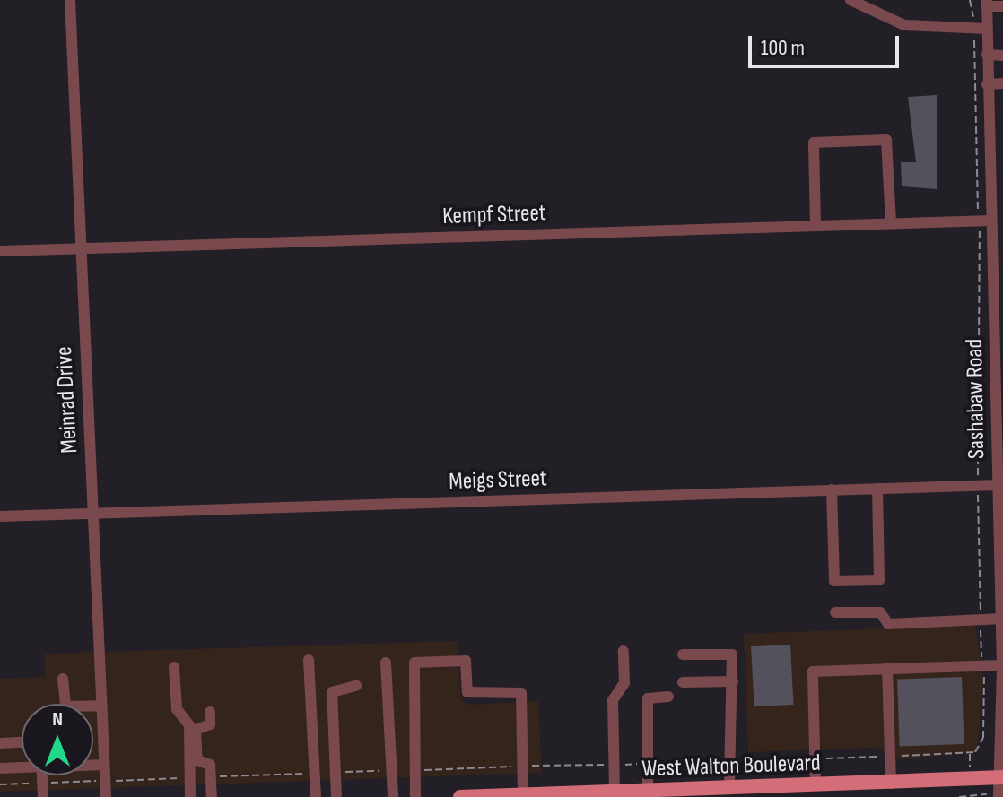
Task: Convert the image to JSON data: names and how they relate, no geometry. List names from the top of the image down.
{
  "streets": {
    "main road": ["West Walton Boulevard"],
    "street": [
      "Kempf Street",
      "Sashabaw Road",
      "Meinrad Drive",
      "Meigs Street"
    ]
  },
  "crossings": [
    ["Kempf Street", "Sashabaw Road"],
    ["Kempf Street", "Meinrad Drive"],
    ["Sashabaw Road", "Meigs Street"],
    ["Sashabaw Road", "West Walton Boulevard"],
    ["Meinrad Drive", "Meigs Street"]
  ],
  "scale_bar": "100 m",
  "north": "top"
}
